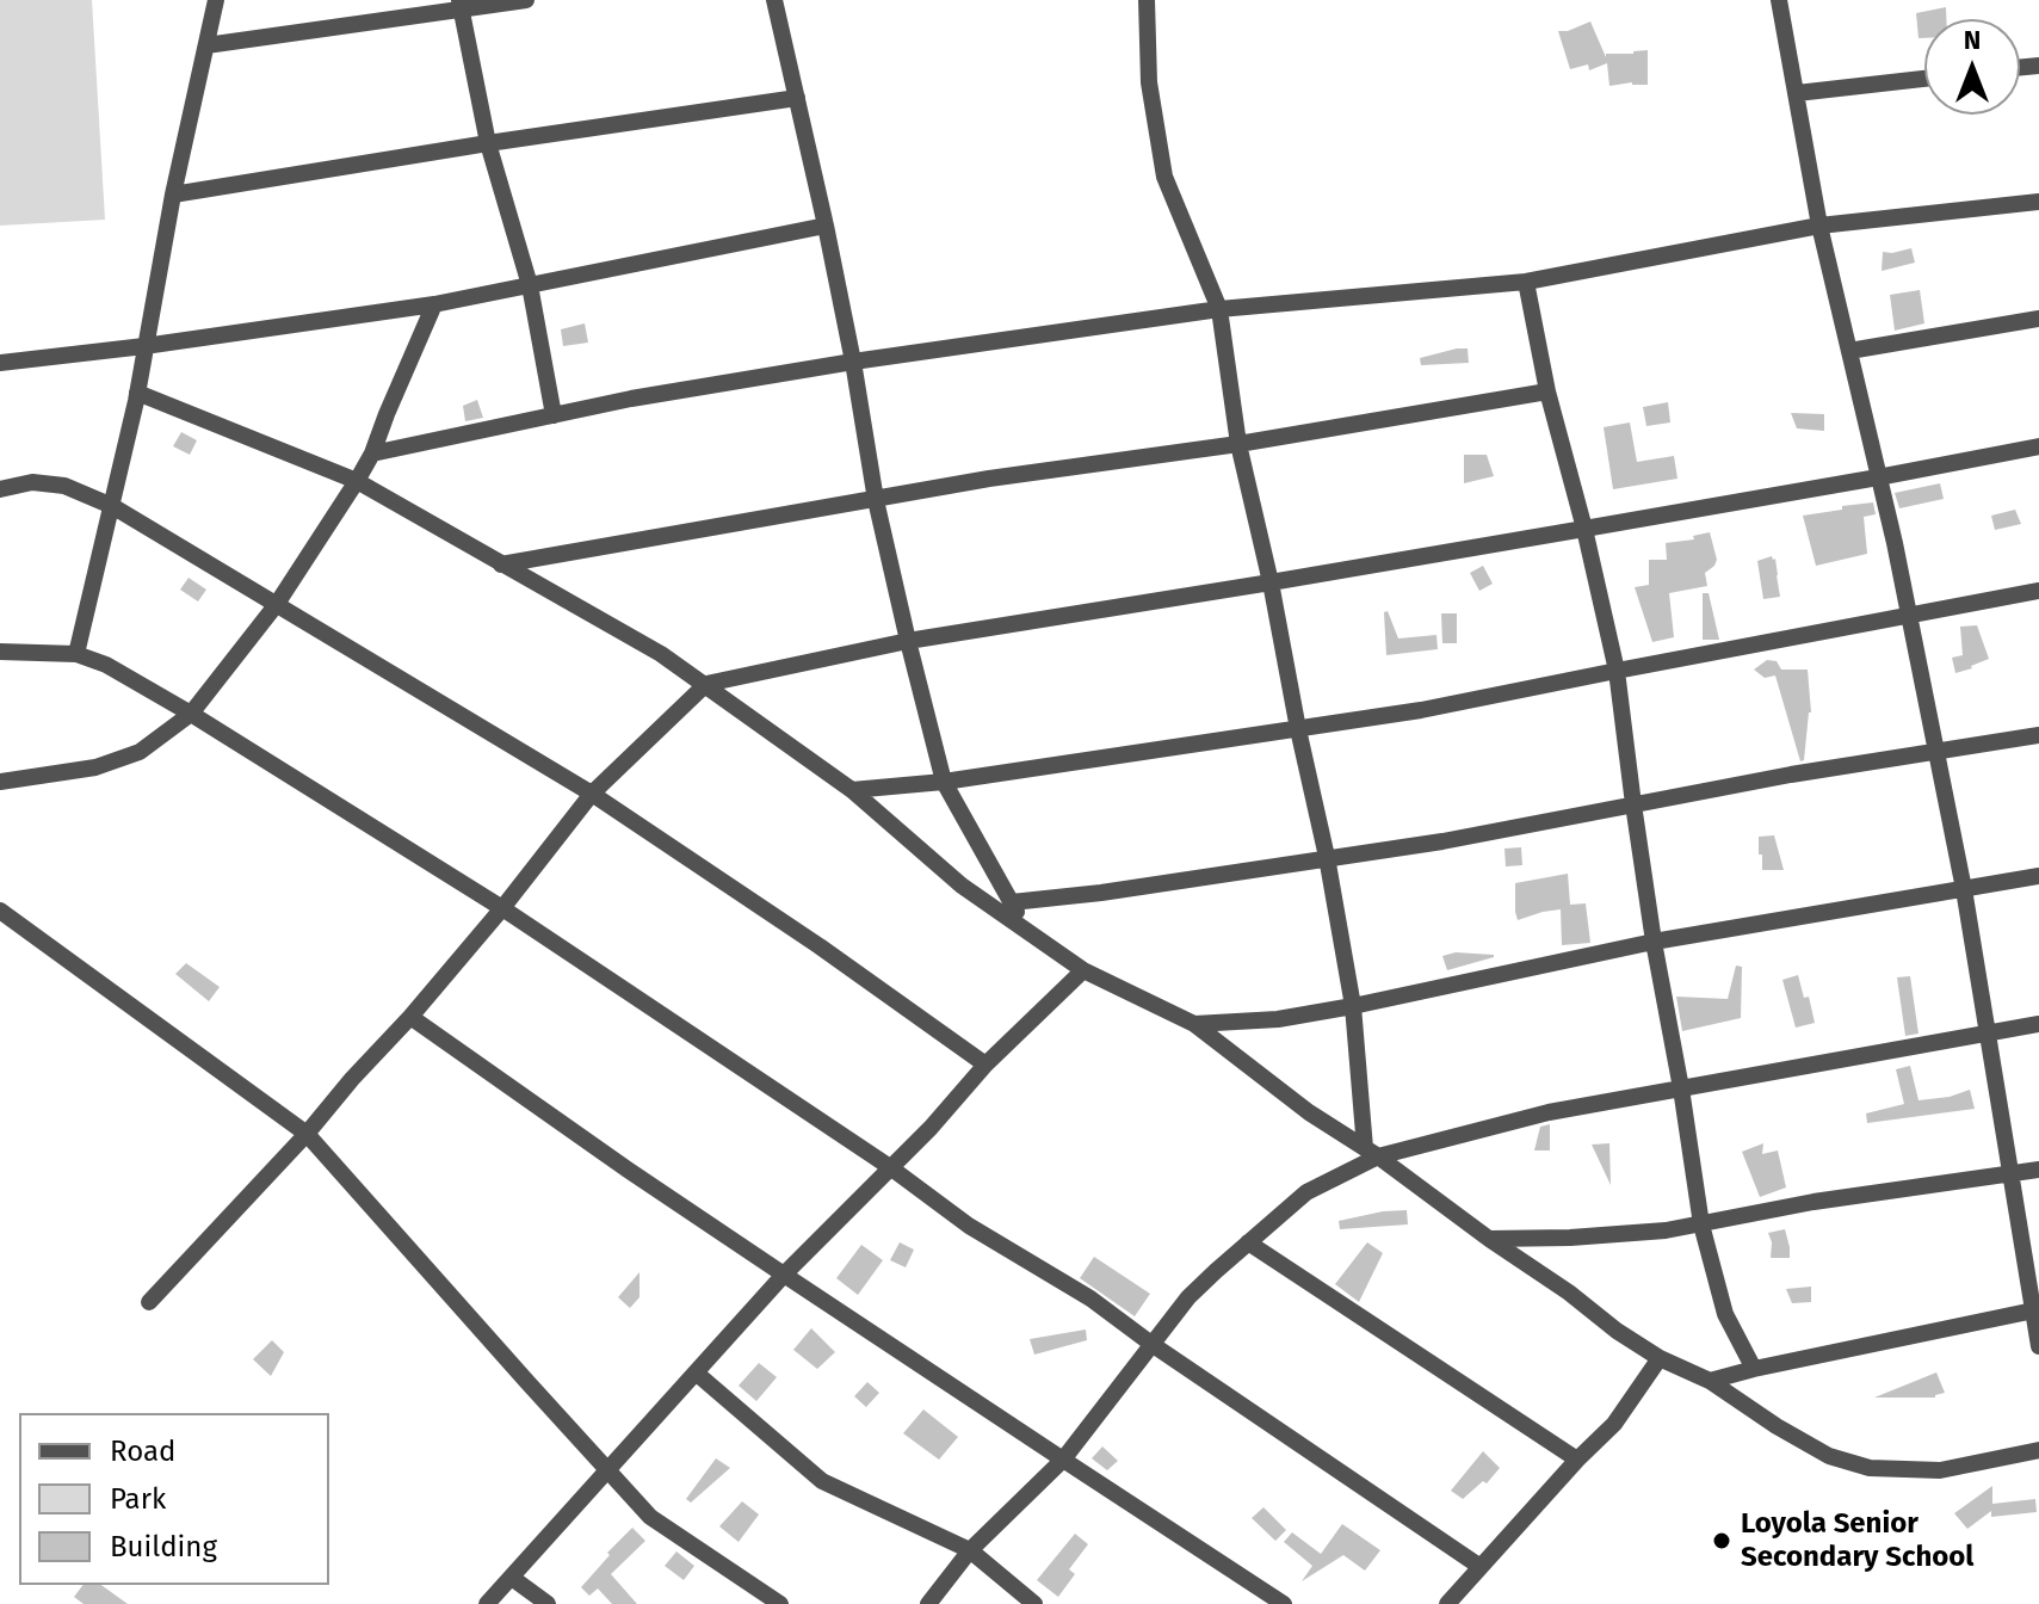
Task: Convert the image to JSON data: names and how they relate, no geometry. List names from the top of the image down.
{
  "places": ["Loyola Senior Secondary School"],
  "legend": ["Road", "Park", "Building"],
  "north": "top"
}
